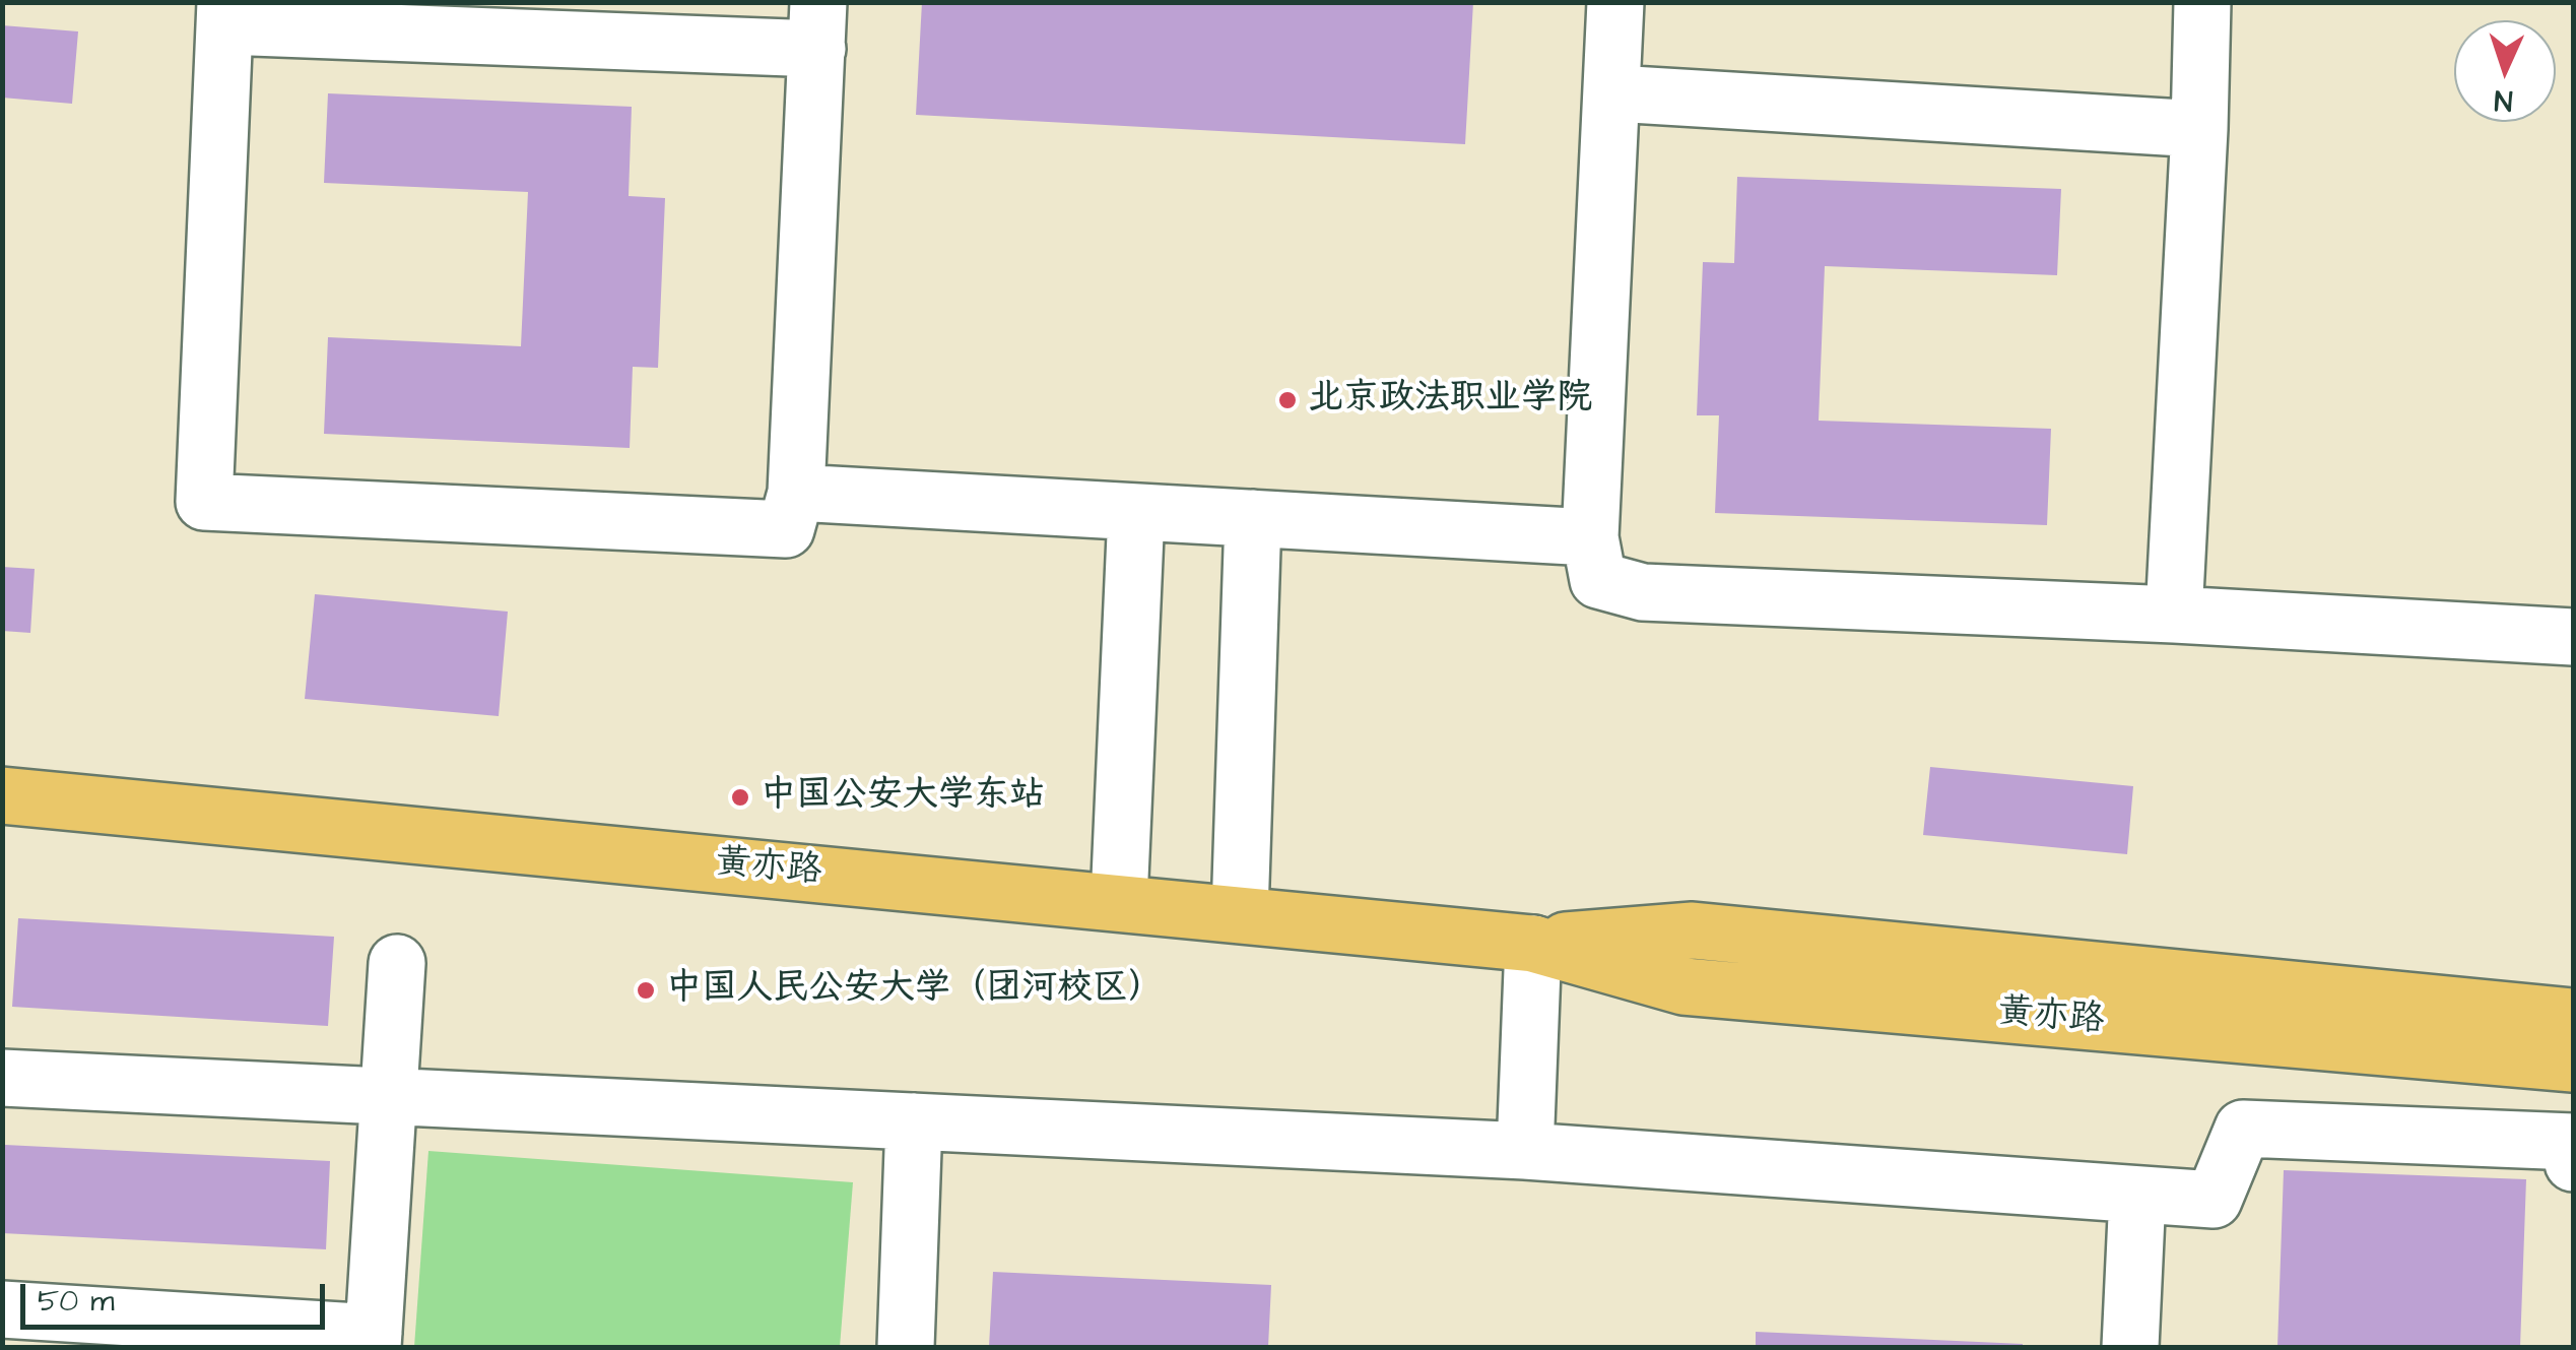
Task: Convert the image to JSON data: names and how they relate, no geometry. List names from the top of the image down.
{
  "streets": {
    "main road": ["黄亦路"]
  },
  "places": ["北京政法职业学院", "中国公安大学东站", "中国人民公安大学（团河校区）"],
  "scale_bar": "50 m",
  "north": "bottom"
}
